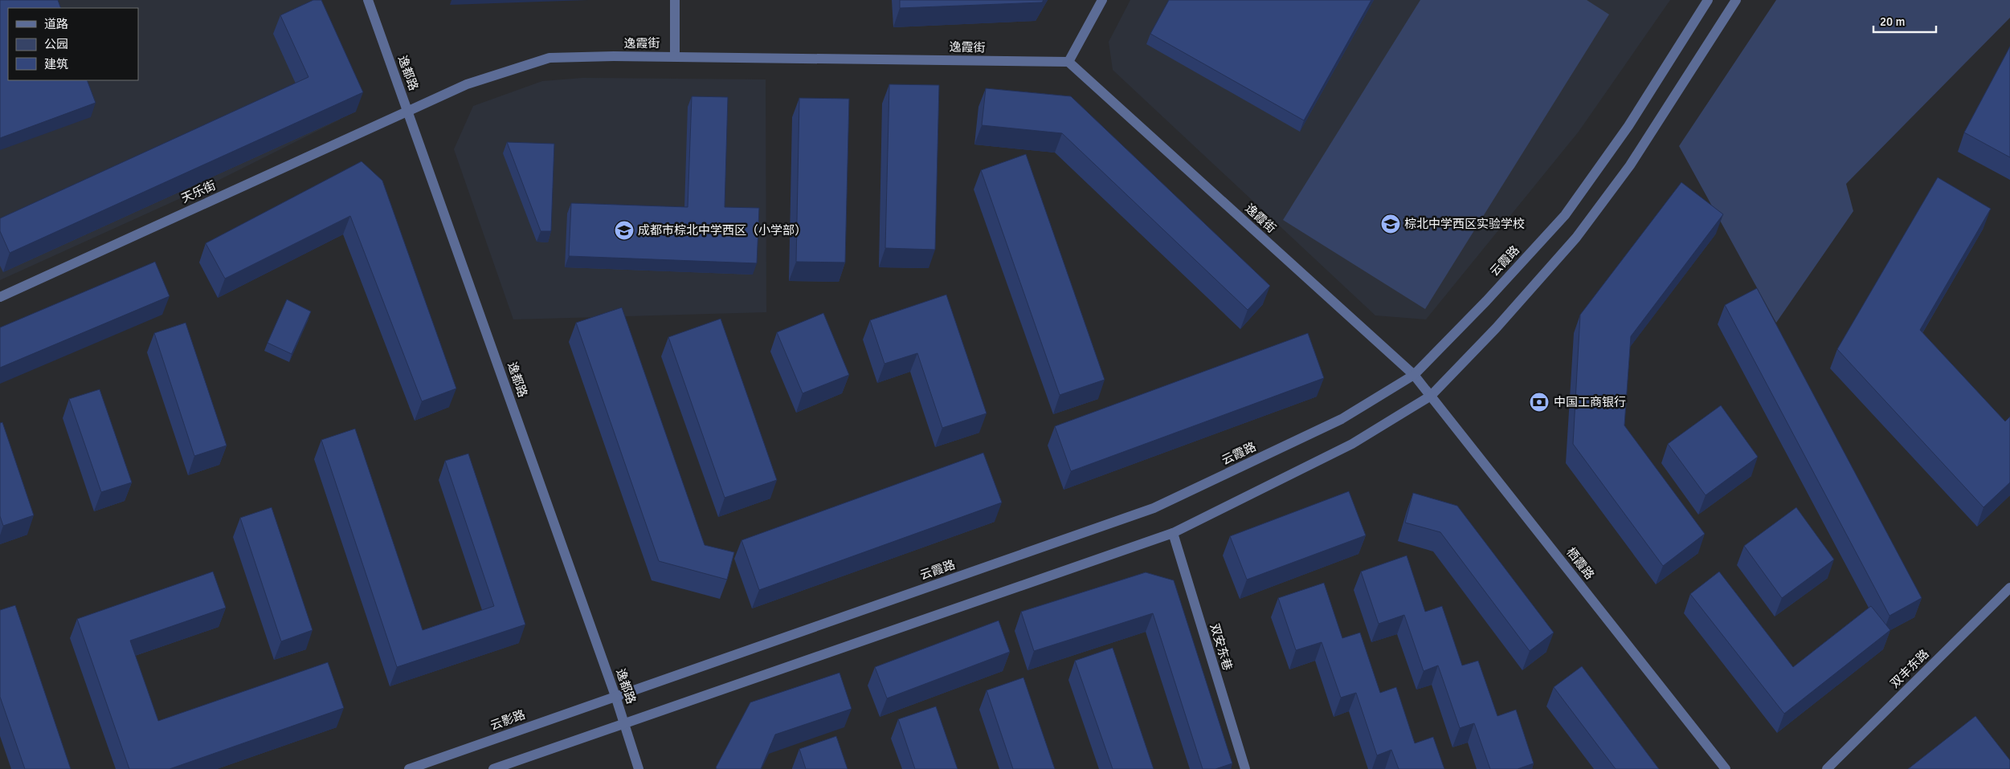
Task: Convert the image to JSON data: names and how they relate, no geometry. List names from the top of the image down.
{
  "streets": {
    "street": [
      "逸霞街",
      "逸都路",
      "天乐街",
      "云霞路",
      "栖霞路",
      "双安东巷",
      "双丰东路",
      "云影路"
    ]
  },
  "crossings": [
    ["逸霞街", "逸都路"],
    ["逸霞街", "天乐街"],
    ["逸霞街", "云霞路"],
    ["逸霞街", "栖霞路"],
    ["逸都路", "天乐街"],
    ["逸都路", "云霞路"],
    ["逸都路", "云影路"],
    ["云霞路", "栖霞路"],
    ["云霞路", "云影路"]
  ],
  "places": {
    "school or university": ["棕北中学西区实验学校", "成都市棕北中学西区（小学部）"],
    "bank": ["中国工商银行"]
  },
  "legend": ["道路", "公园", "建筑"],
  "scale_bar": "20 m"
}
